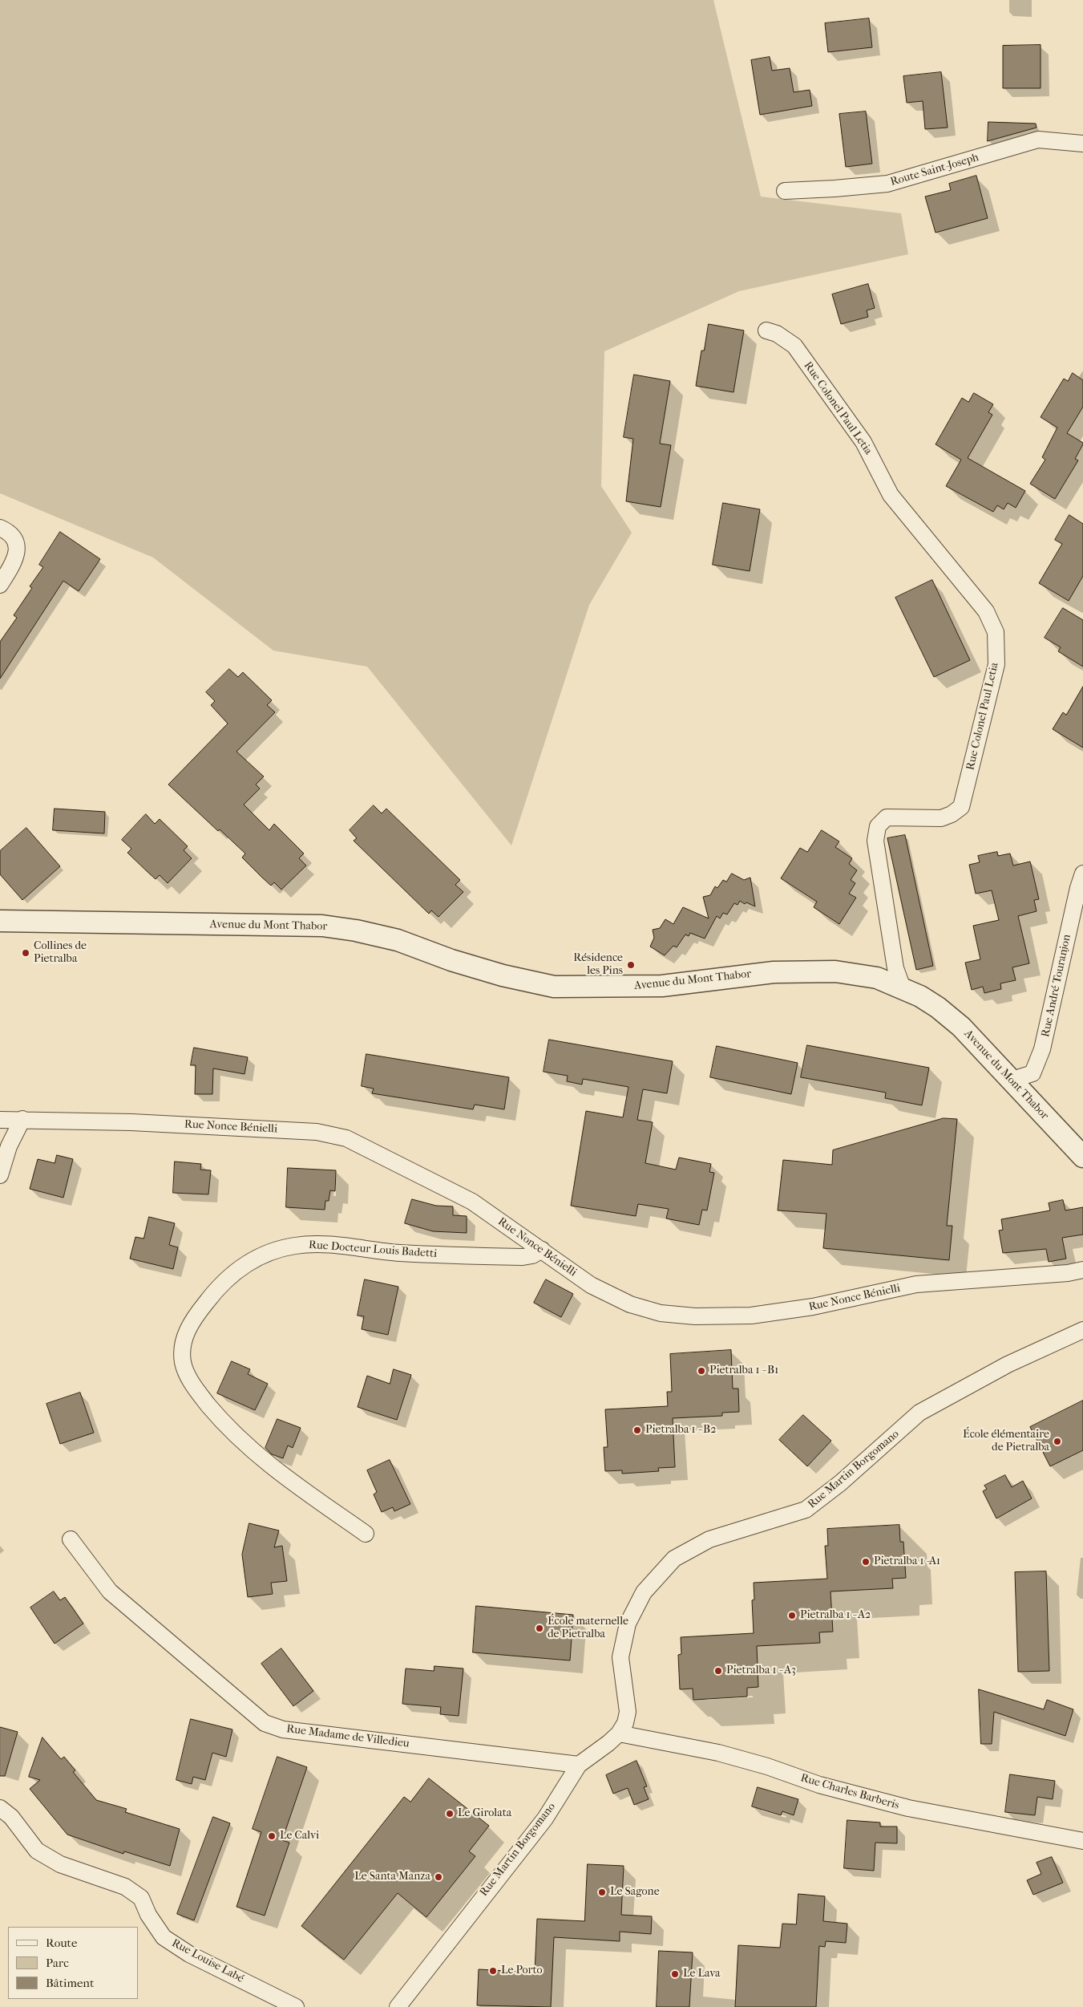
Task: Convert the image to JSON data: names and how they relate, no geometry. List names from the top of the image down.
{
  "streets": {
    "street": [
      "Route Saint-Joseph",
      "Rue Colonel Paul Letia",
      "Avenue du Mont Thabor",
      "Rue André Touranjon",
      "Rue Nonce Bénielli",
      "Rue Docteur Louis Badetti",
      "Rue Martin Borgomano",
      "Rue Madame de Villedieu",
      "Rue Charles Barberis",
      "Rue Louise Labé"
    ]
  },
  "crossings": [
    ["Rue Colonel Paul Letia", "Avenue du Mont Thabor"],
    ["Avenue du Mont Thabor", "Rue André Touranjon"],
    ["Rue Nonce Bénielli", "Rue Docteur Louis Badetti"],
    ["Rue Martin Borgomano", "Rue Madame de Villedieu"],
    ["Rue Martin Borgomano", "Rue Charles Barberis"]
  ],
  "places": [
    "Collines de Pietralba",
    "Résidence les Pins",
    "Pietralba 1 - B1",
    "Pietralba 1 - B2",
    "École élémentaire de Pietralba",
    "Pietralba 1 -A1",
    "Pietralba 1 - A2",
    "École maternelle de Pietralba",
    "Pietralba 1 - A3",
    "Le Girolata",
    "Le Calvi",
    "Le Santa Manza",
    "Le Sagone",
    "Le Porto",
    "Le Lava"
  ],
  "legend": ["Route", "Parc", "Bâtiment"]
}
